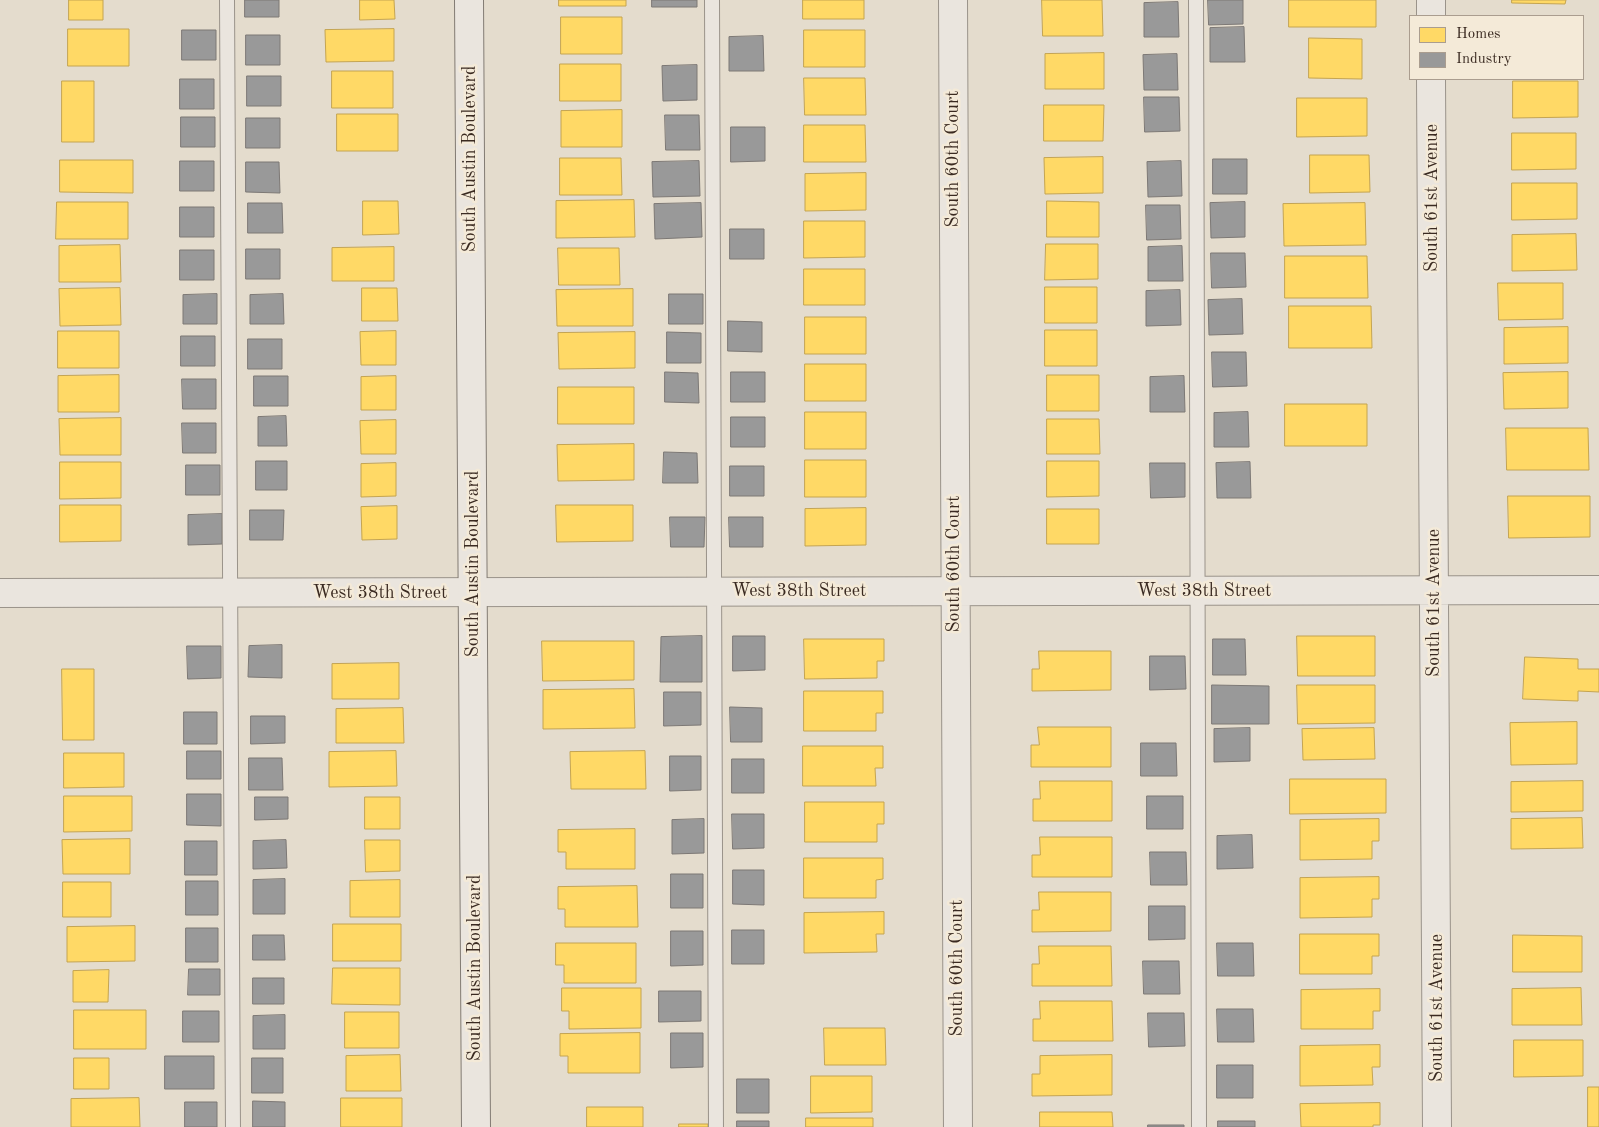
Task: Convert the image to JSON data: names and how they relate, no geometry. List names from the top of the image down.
{
  "streets": {
    "street": [
      "South Austin Boulevard",
      "South 60th Court",
      "South 61st Avenue",
      "West 38th Street"
    ]
  },
  "crossings": [
    ["South Austin Boulevard", "West 38th Street"],
    ["South 60th Court", "West 38th Street"],
    ["South 61st Avenue", "West 38th Street"]
  ],
  "legend": ["Homes", "Industry"]
}
